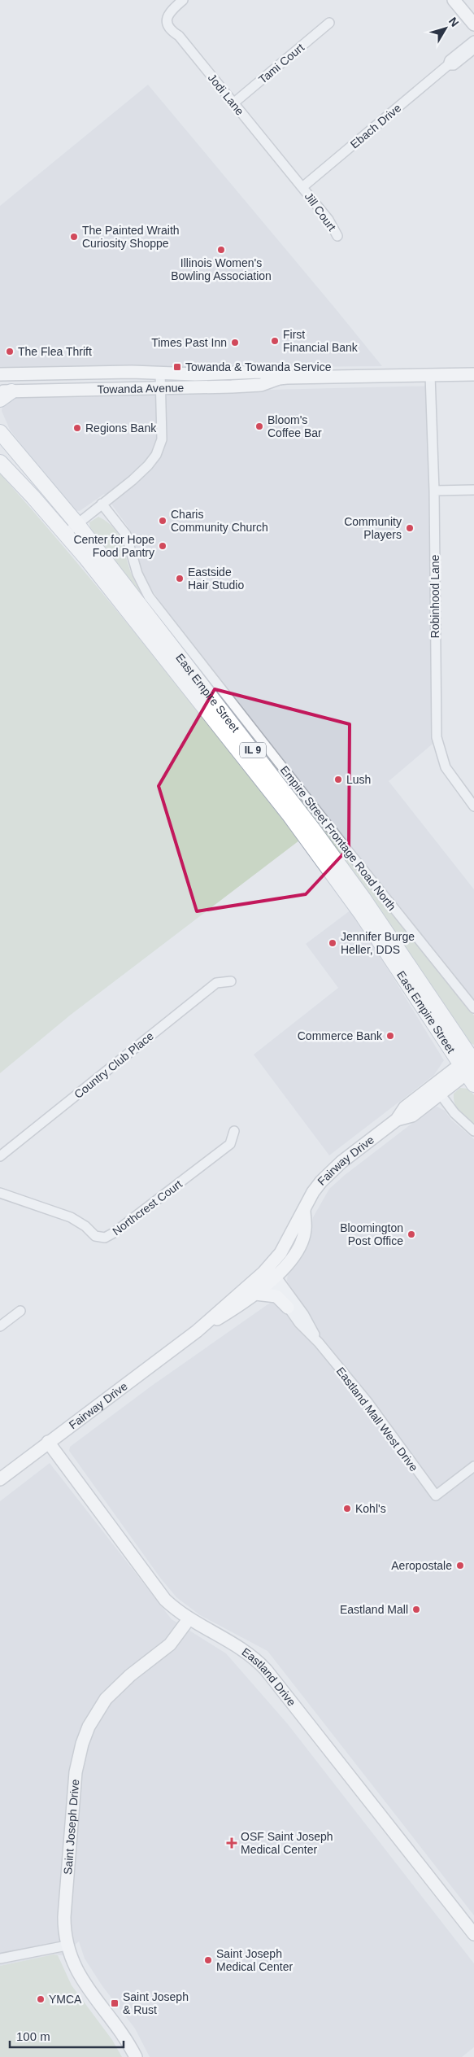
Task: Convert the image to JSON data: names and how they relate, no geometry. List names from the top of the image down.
{
  "streets": {
    "main road": [
      "Towanda Avenue",
      "East Empire Street",
      "IL 9",
      "Fairway Drive",
      "Eastland Drive",
      "Saint Joseph Drive"
    ],
    "street": [
      "Tami Court",
      "Jodi Lane",
      "Ebach Drive",
      "Jill Court",
      "Robinhood Lane",
      "Empire Street Frontage Road North",
      "Country Club Place",
      "Northcrest Court",
      "Eastland Mall West Drive"
    ]
  },
  "crossings": [
    ["Tami Court", "Jodi Lane"],
    ["Jodi Lane", "Ebach Drive"],
    ["Jodi Lane", "Jill Court"],
    ["Ebach Drive", "Jill Court"],
    ["Towanda Avenue", "Robinhood Lane"],
    ["East Empire Street", "Fairway Drive"],
    ["Fairway Drive", "Eastland Mall West Drive"],
    ["Fairway Drive", "Eastland Drive"],
    ["Eastland Drive", "Saint Joseph Drive"]
  ],
  "places": {
    "other": [
      "The Painted Wraith Curiosity Shoppe",
      "Illinois Women's Bowling Association",
      "First Financial Bank",
      "Times Past Inn",
      "The Flea Thrift",
      "Bloom's Coffee Bar",
      "Regions Bank",
      "Charis Community Church",
      "Community Players",
      "Center for Hope Food Pantry",
      "Eastside Hair Studio",
      "Lush",
      "Jennifer Burge Heller, DDS",
      "Commerce Bank",
      "Bloomington Post Office",
      "Kohl's",
      "Aeropostale",
      "Eastland Mall",
      "Saint Joseph Medical Center",
      "YMCA"
    ],
    "transit": ["Towanda & Towanda Service", "Saint Joseph & Rust"],
    "health": ["OSF Saint Joseph Medical Center"]
  },
  "scale_bar": "100 m",
  "north": "top right"
}
